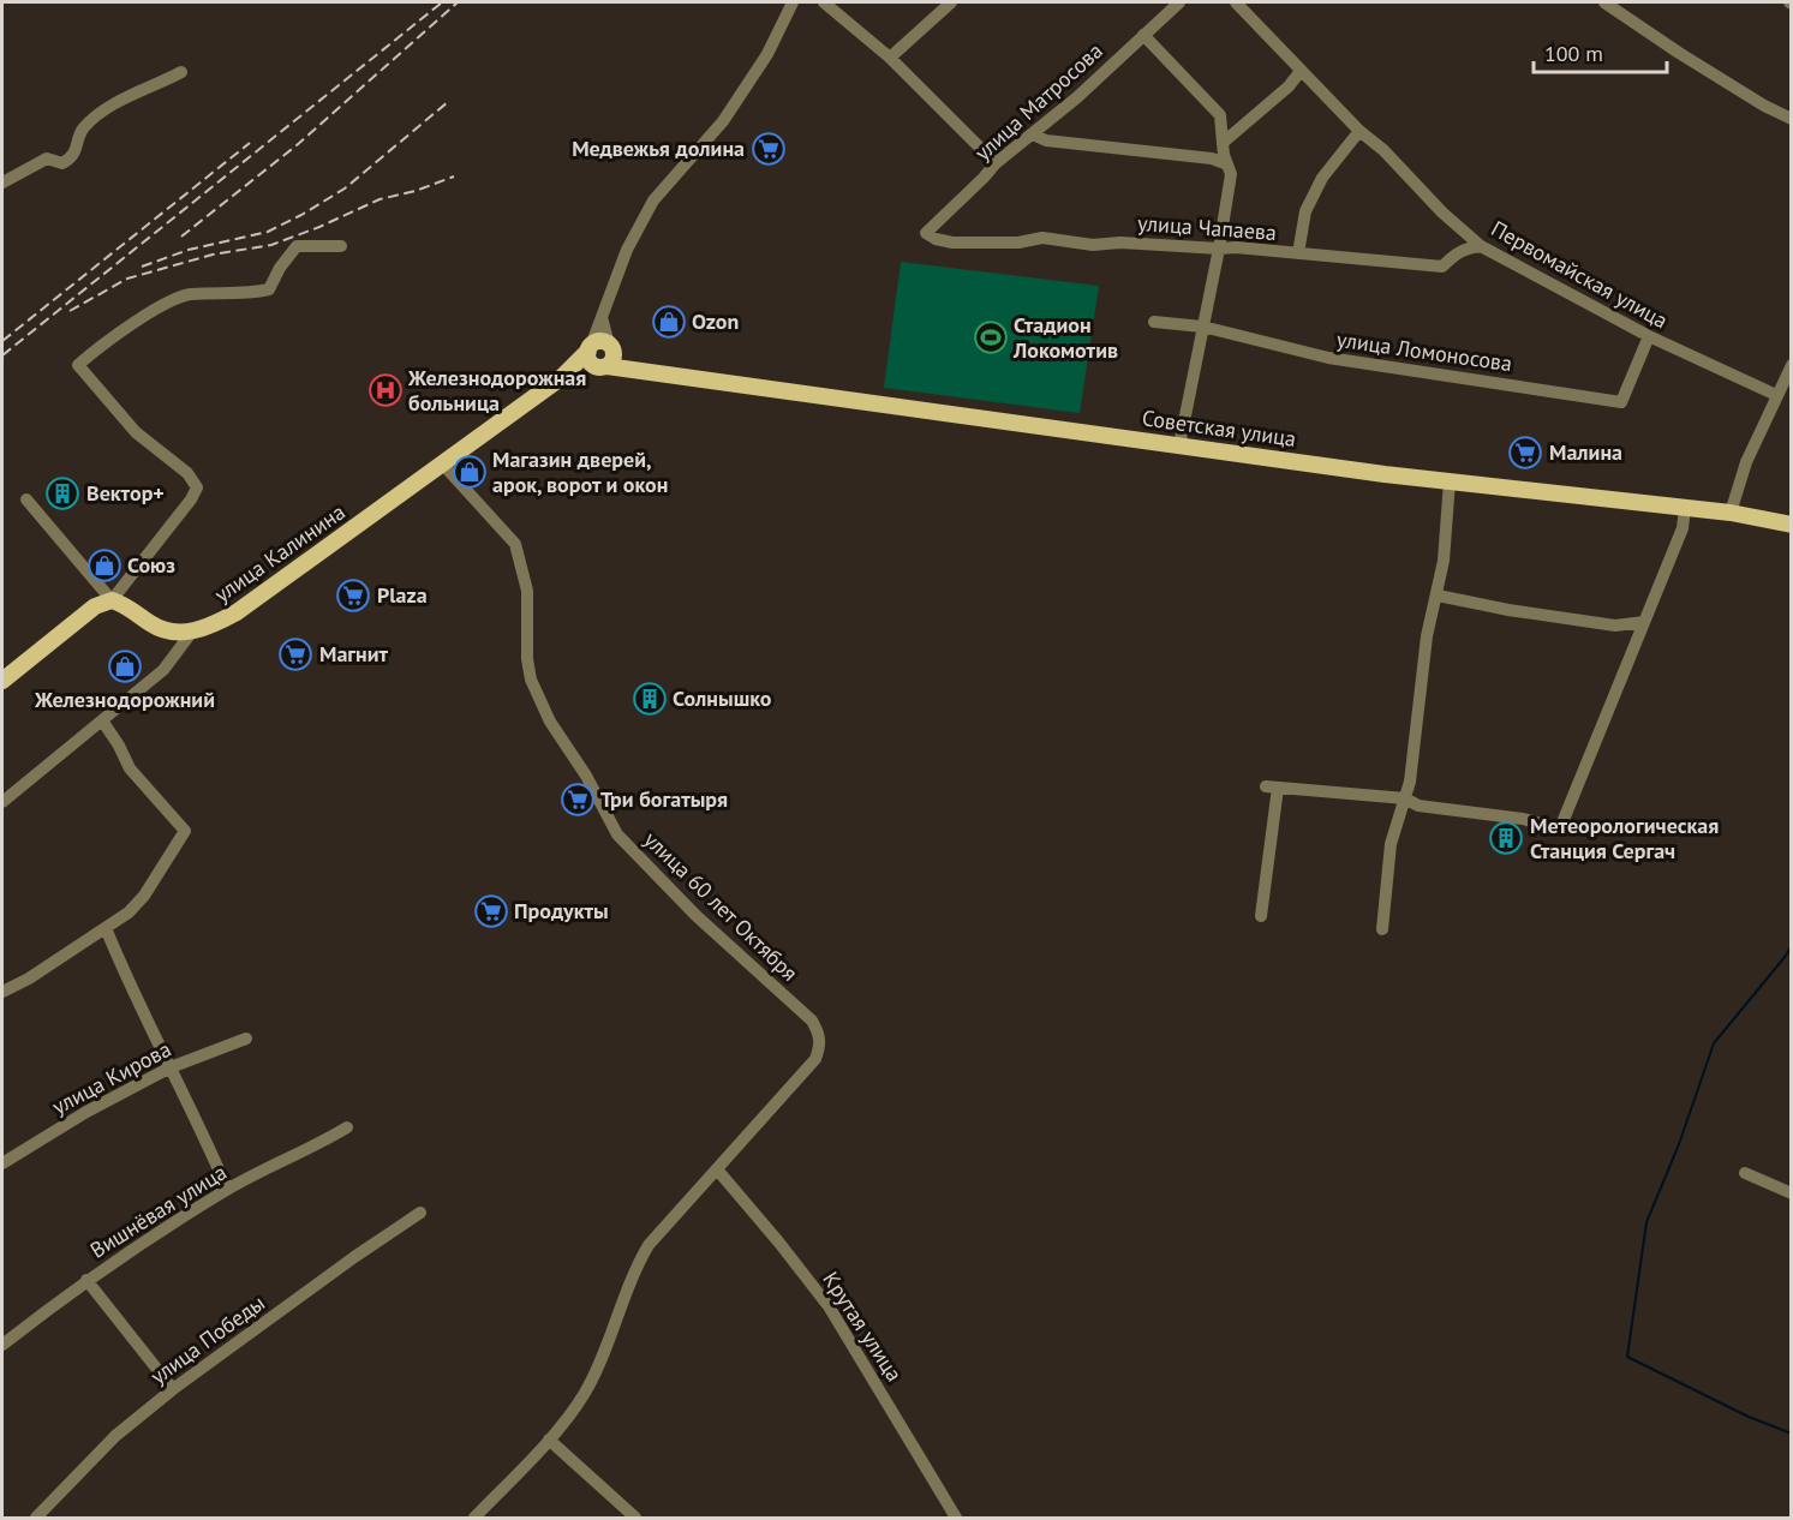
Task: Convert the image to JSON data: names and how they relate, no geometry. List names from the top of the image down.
{
  "streets": {
    "main road": ["Советская улица", "улица Калинина"],
    "street": [
      "улица Матросова",
      "улица Чапаева",
      "Первомайская улица",
      "улица Ломоносова",
      "улица 60 лет Октября",
      "улица Кирова",
      "Вишнёвая улица",
      "Крутая улица",
      "улица Победы"
    ]
  },
  "crossings": [
    ["улица Матросова", "улица Чапаева"],
    ["улица Чапаева", "Первомайская улица"],
    ["Первомайская улица", "улица Ломоносова"],
    ["улица Калинина", "улица 60 лет Октября"],
    ["улица 60 лет Октября", "Крутая улица"]
  ],
  "places": {
    "supermarket": [
      "Медвежья долина",
      "Малина",
      "Plaza",
      "Магнит",
      "Три богатыря",
      "Продукты"
    ],
    "shop": [
      "Ozon",
      "Магазин дверей, арок, ворот и окон",
      "Союз",
      "Железнодорожний"
    ],
    "sports": ["Стадион Локомотив"],
    "hospital": ["Железнодорожная больница"],
    "building": ["Вектор+", "Солнышко", "Метеорологическая Станция Сергач"]
  },
  "scale_bar": "100 m"
}
